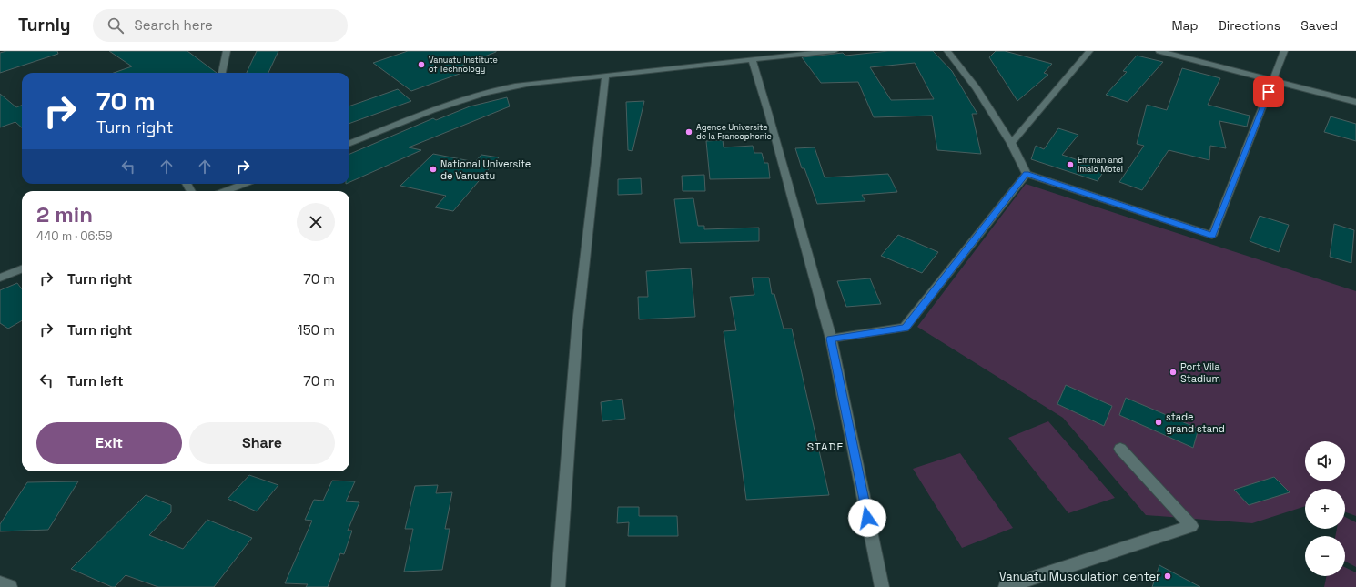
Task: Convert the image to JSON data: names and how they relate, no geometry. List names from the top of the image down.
{
  "districts": ["STADE"],
  "places": [
    "Vanuatu Institute of Technology",
    "Agence Universite de la Francophonie",
    "Emman and Imalo Motel",
    "National Universite de Vanuatu",
    "Port Vila Stadium",
    "stade grand stand",
    "Vanuatu Musculation center"
  ],
  "page": {
    "header": "Turnly",
    "search": "Search here",
    "nav": ["Map", "Directions", "Saved"],
    "turn": ["70 m", "Turn right"],
    "heading": ["2 min", "440 m · 06:59"],
    "list": [
      {
        "name": "Turn right",
        "value": "70 m"
      },
      {
        "name": "Turn right",
        "value": "150 m"
      },
      {
        "name": "Turn left",
        "value": "70 m"
      }
    ],
    "buttons": ["Exit", "Share"],
    "map_buttons": ["+", "−"]
  }
}
